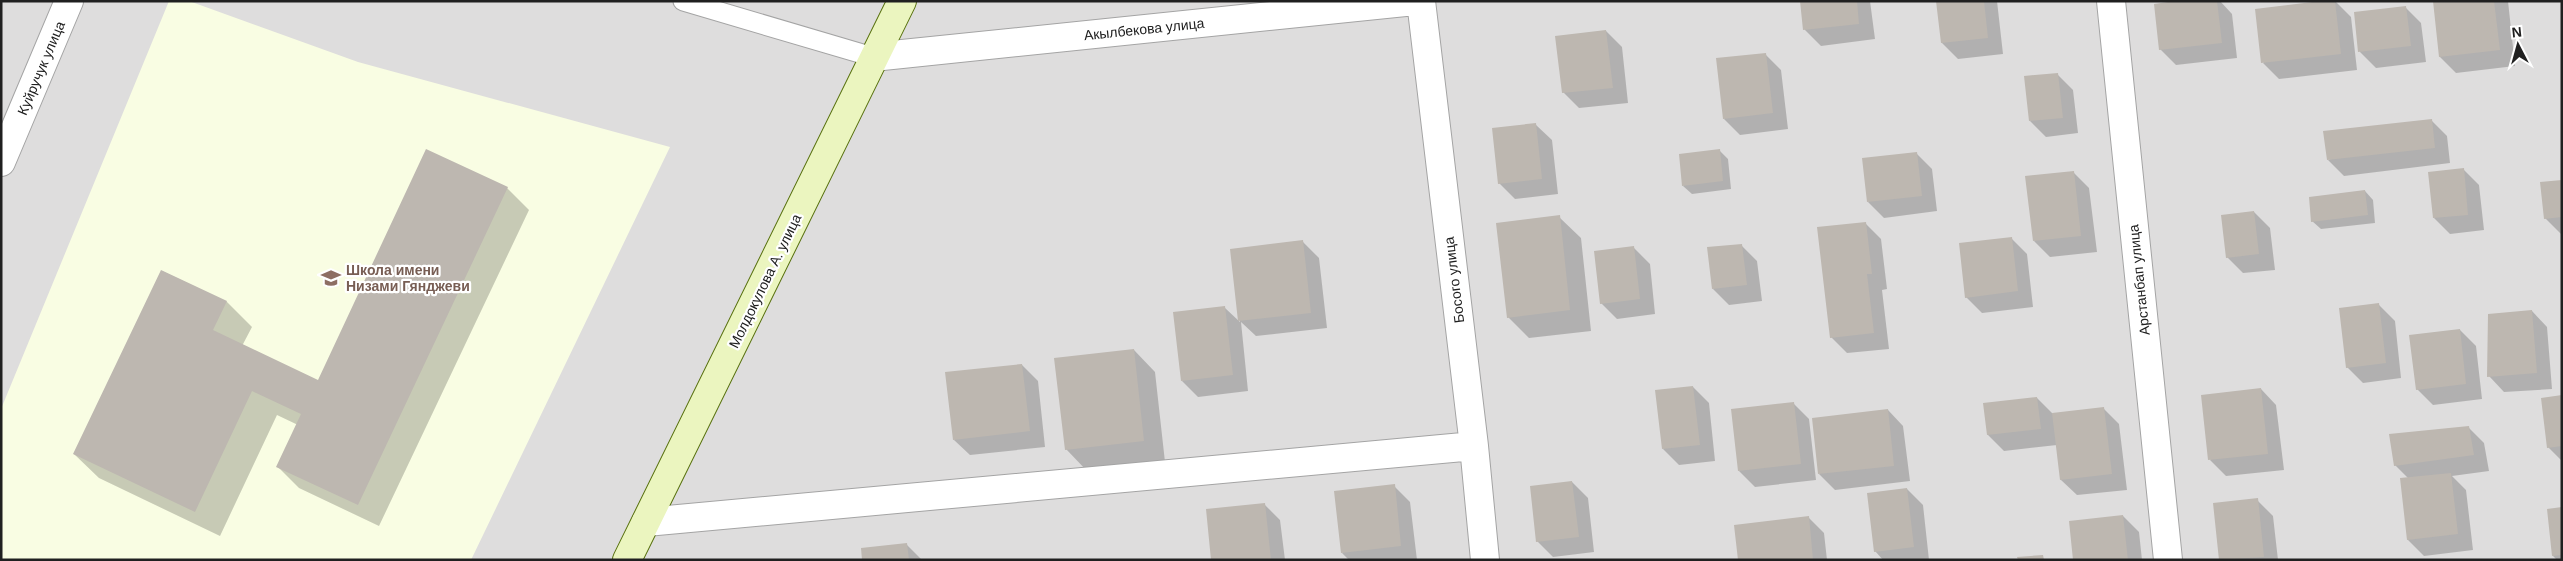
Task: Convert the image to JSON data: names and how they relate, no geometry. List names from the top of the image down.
{
  "streets": {
    "street": [
      "Акылбекова улица",
      "Куйручук улица",
      "Босого улица",
      "Арстанбап улица",
      "Молдокулова А. улица"
    ]
  },
  "crossings": [
    ["Акылбекова улица", "Молдокулова А. улица"]
  ],
  "places": {
    "school or university": ["Школа имени Низами Гянджеви"]
  },
  "north": "top"
}
